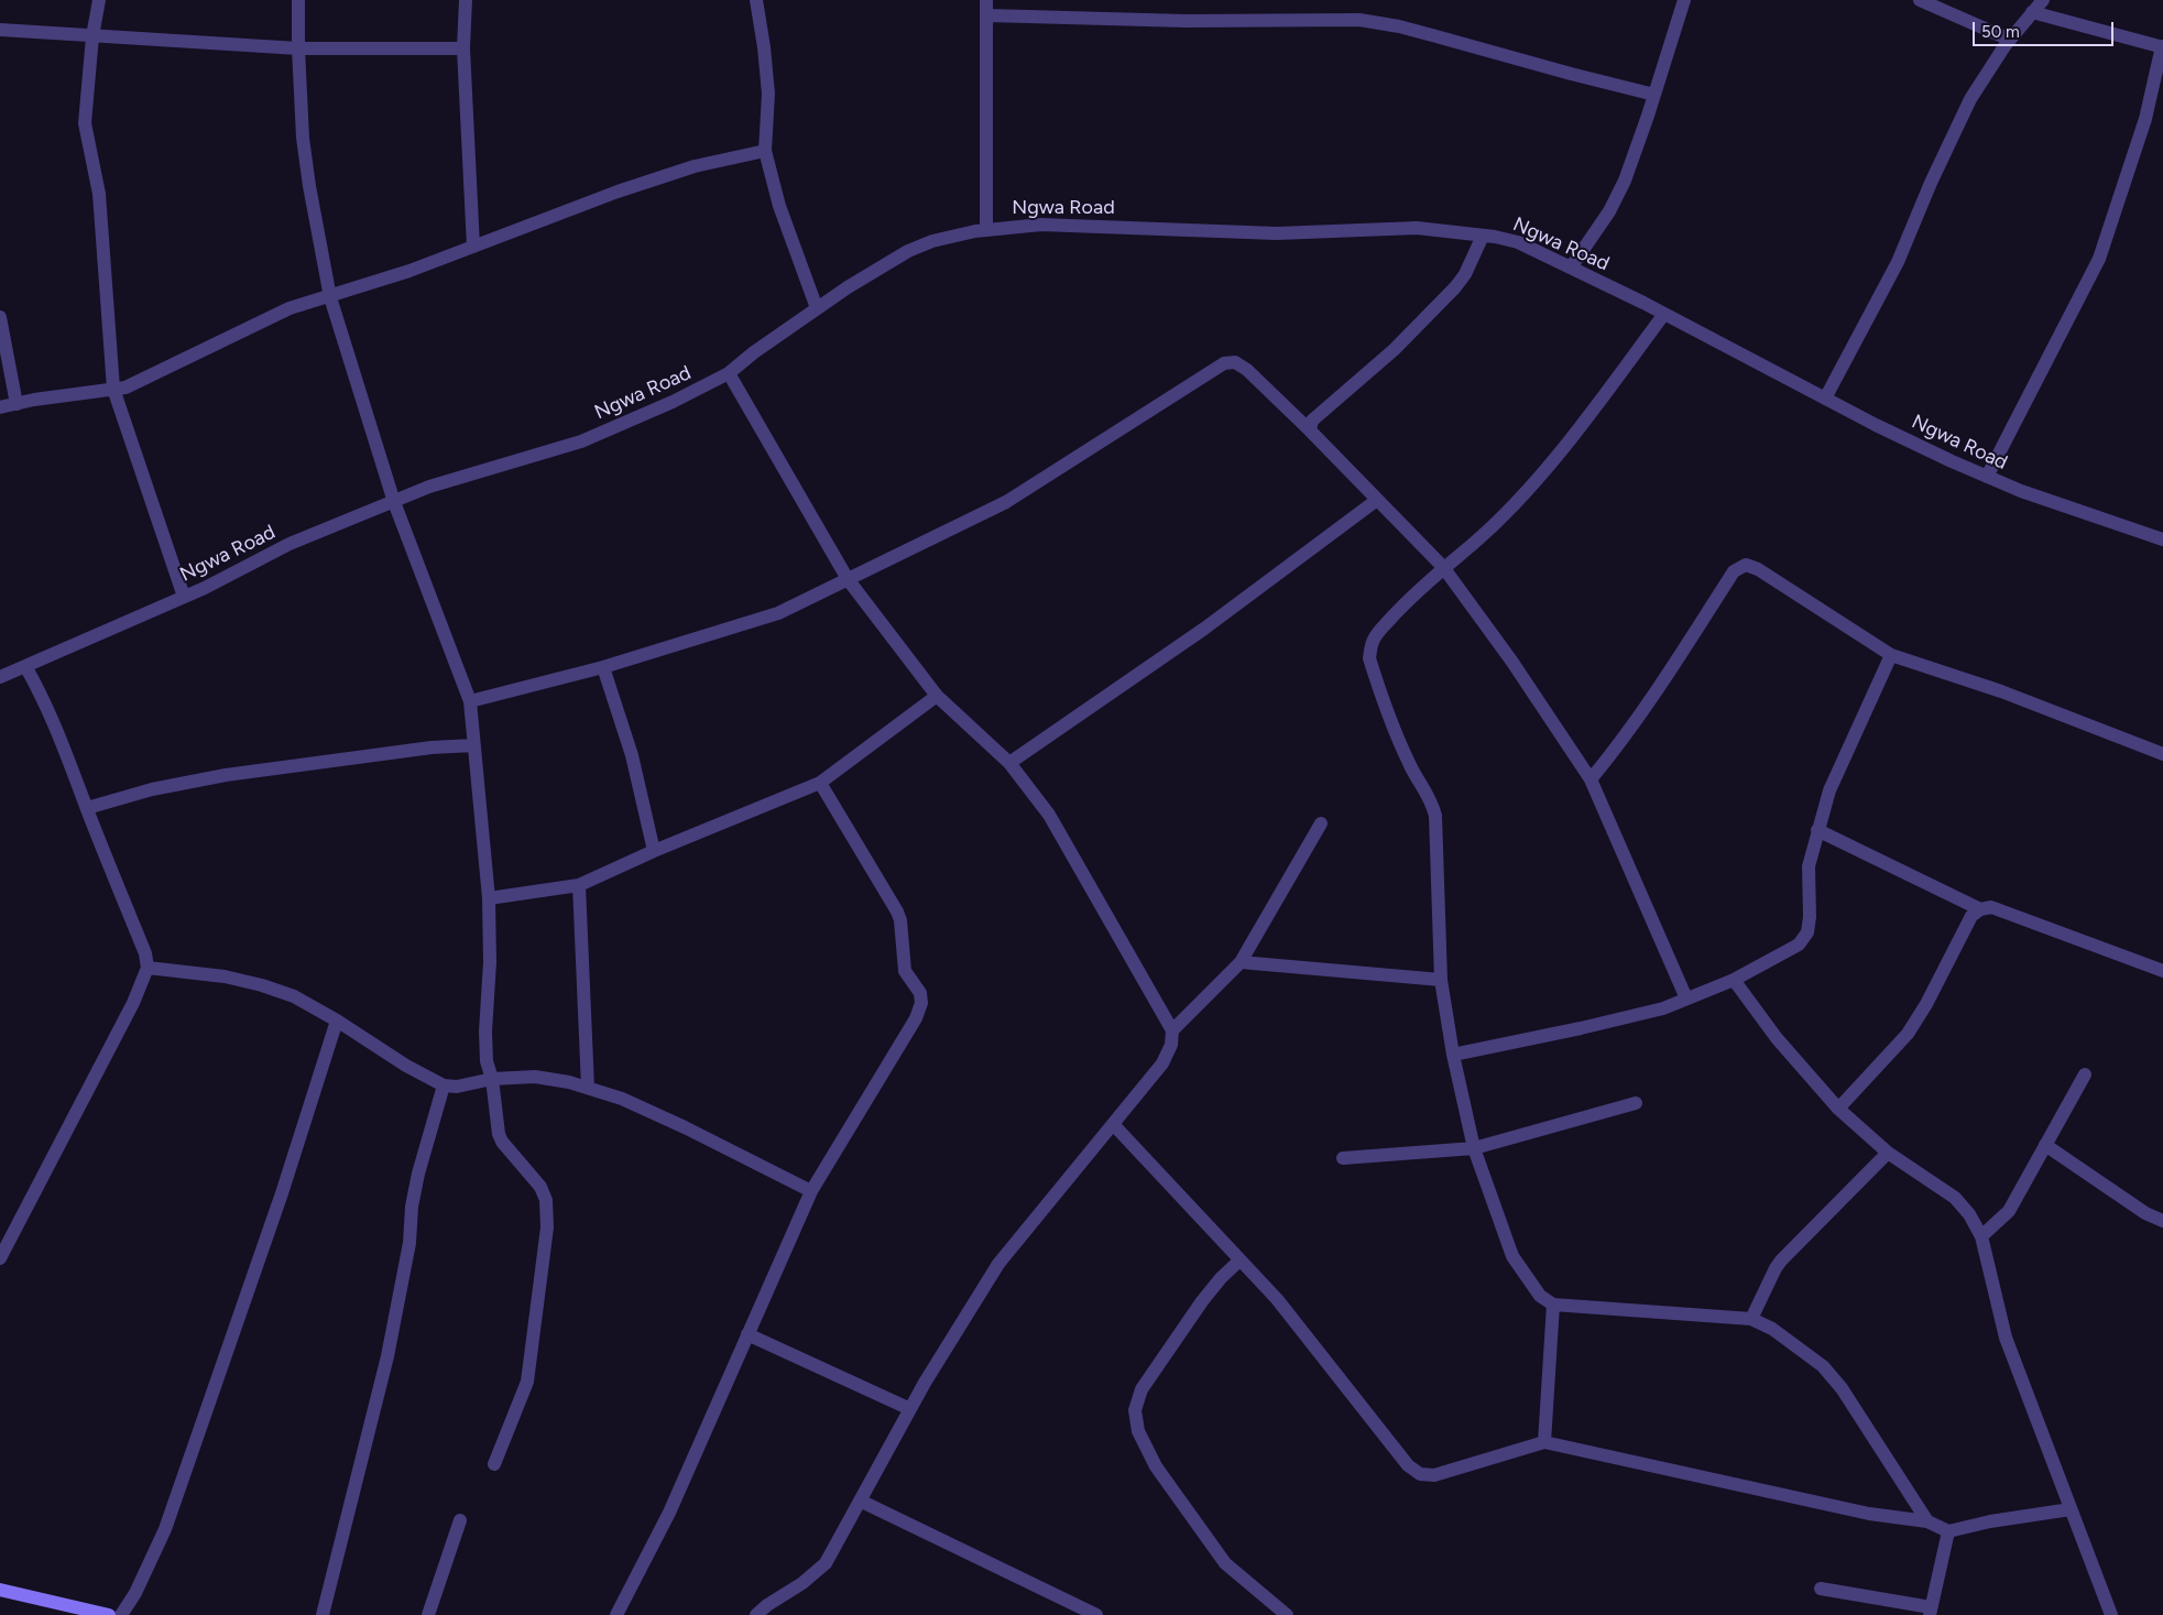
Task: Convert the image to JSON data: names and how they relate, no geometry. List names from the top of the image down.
{
  "streets": {
    "street": ["Ngwa Road"]
  },
  "scale_bar": "50 m"
}
